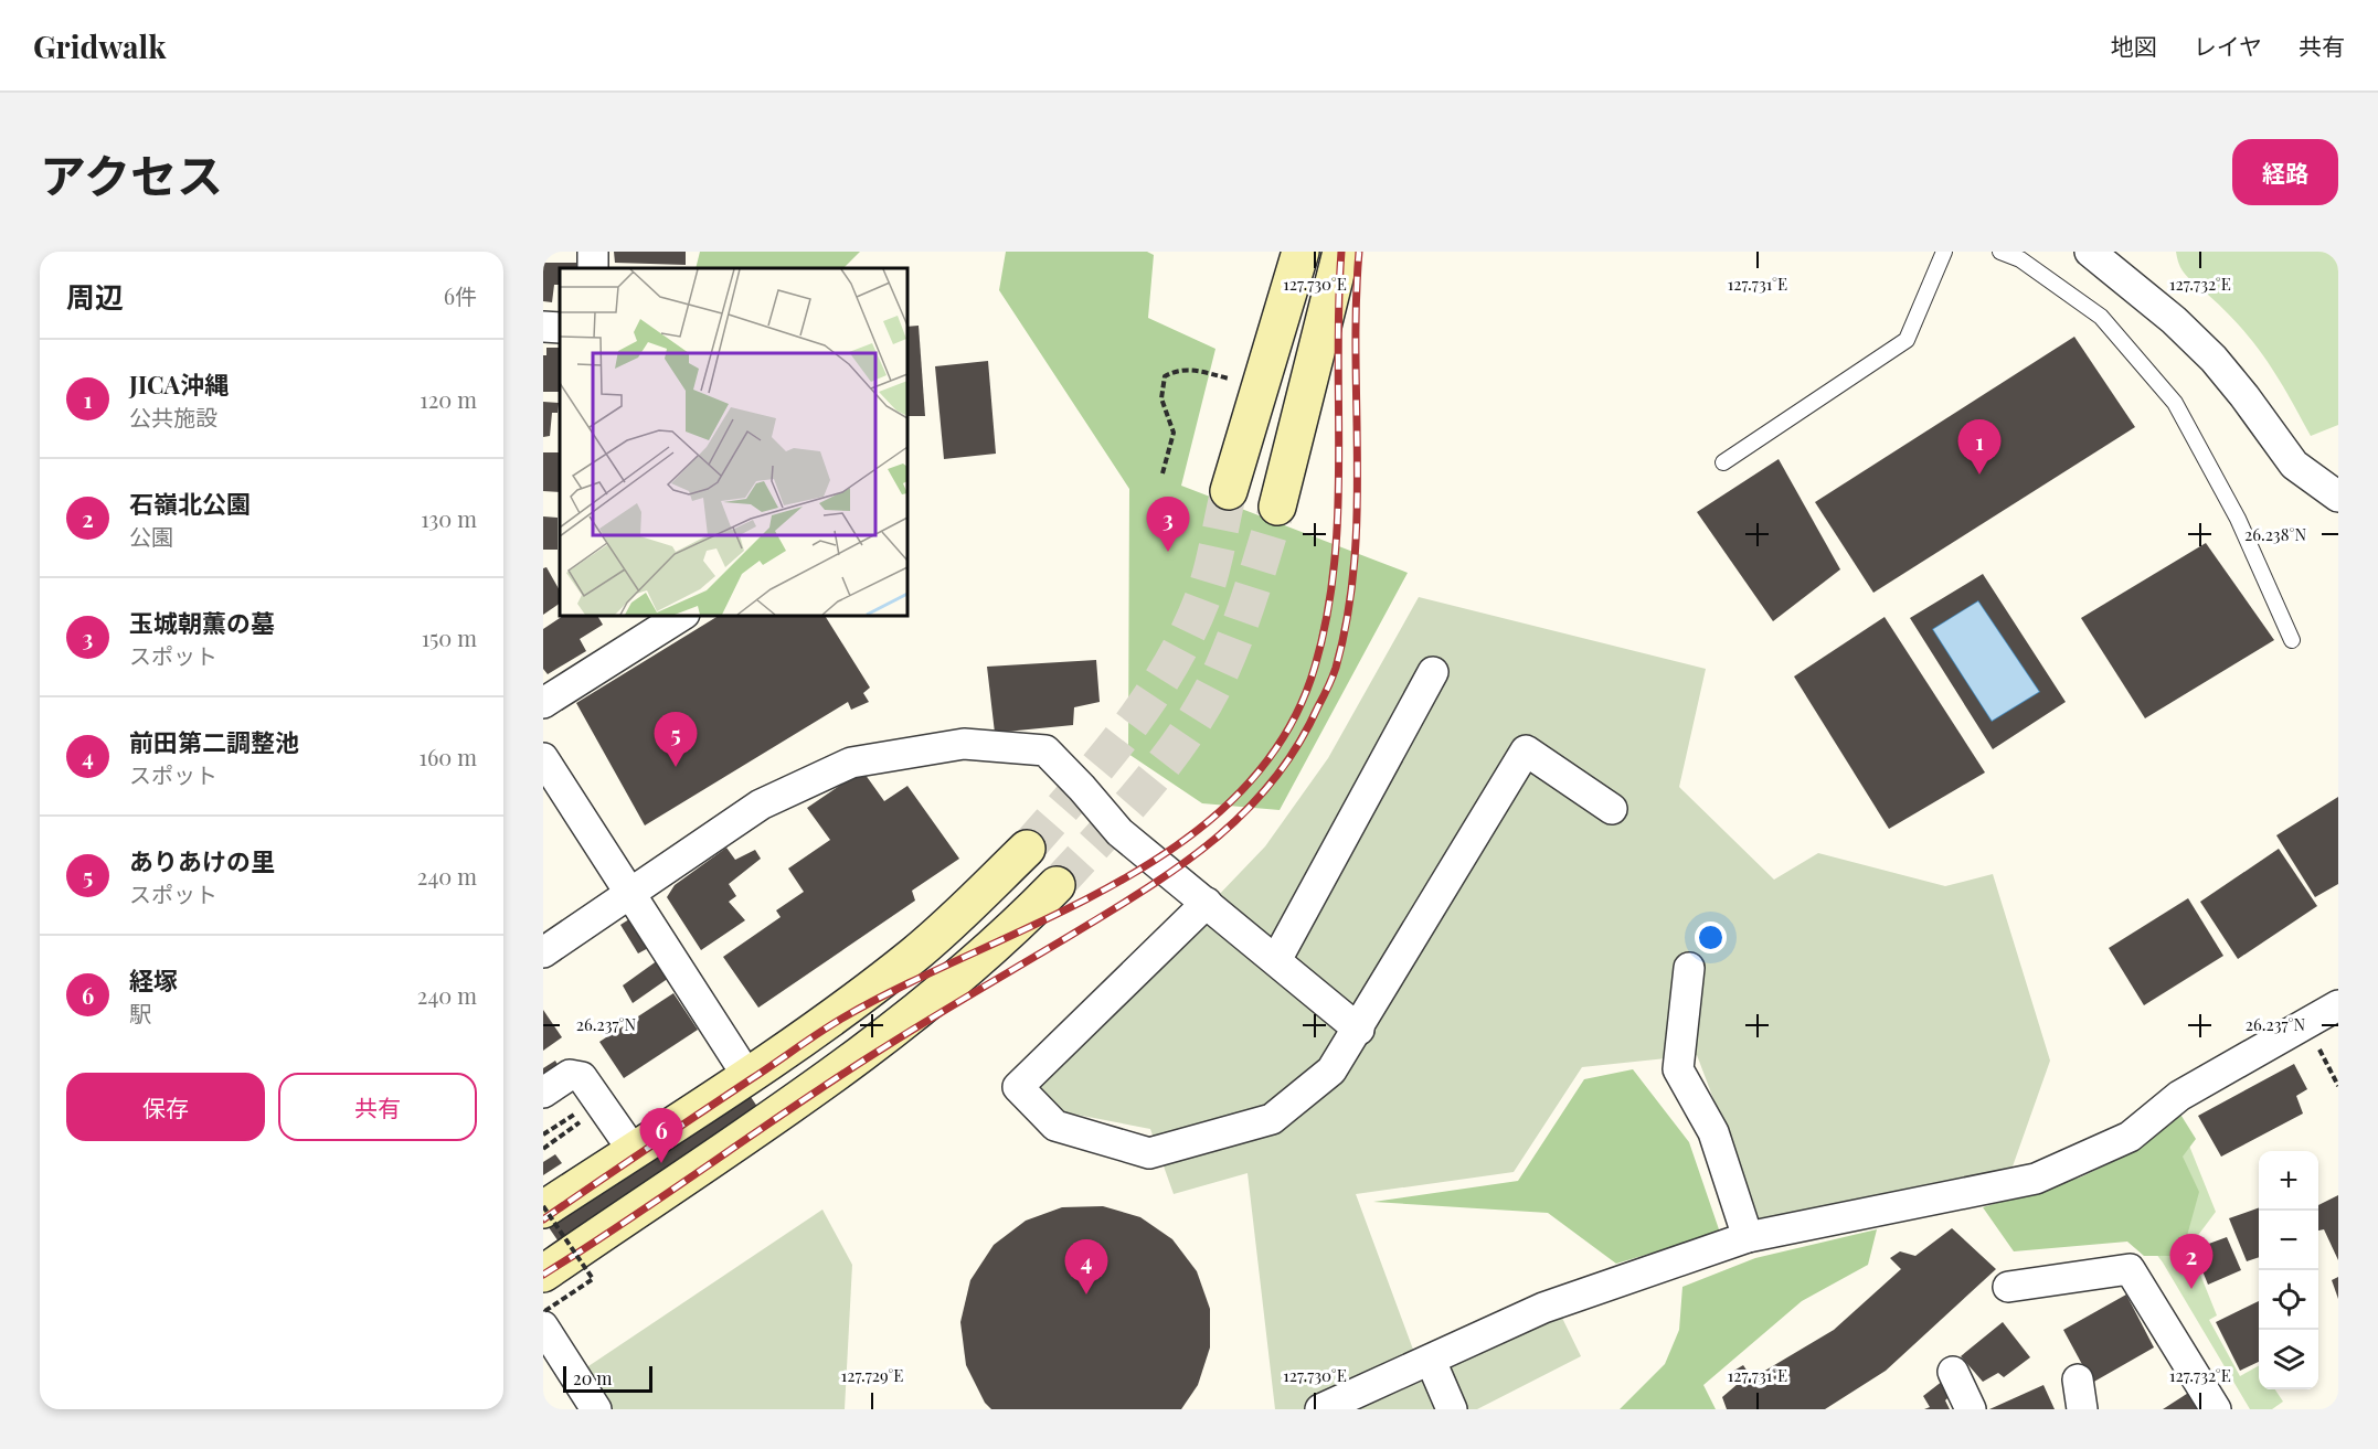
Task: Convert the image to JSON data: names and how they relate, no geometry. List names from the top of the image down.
{
  "scale_bar": "20 m",
  "page": {
    "header": "Gridwalk",
    "nav": ["地図", "レイヤ", "共有"],
    "title": "アクセス",
    "buttons": [
      "経路",
      ["保存", "共有"]
    ],
    "heading": ["周辺", "6件"],
    "list": [
      {
        "mark": "1",
        "name": "JICA沖縄",
        "note": "公共施設",
        "value": "120 m"
      },
      {
        "mark": "2",
        "name": "石嶺北公園",
        "note": "公園",
        "value": "130 m"
      },
      {
        "mark": "3",
        "name": "玉城朝薫の墓",
        "note": "スポット",
        "value": "150 m"
      },
      {
        "mark": "4",
        "name": "前田第二調整池",
        "note": "スポット",
        "value": "160 m"
      },
      {
        "mark": "5",
        "name": "ありあけの里",
        "note": "スポット",
        "value": "240 m"
      },
      {
        "mark": "6",
        "name": "経塚",
        "note": "駅",
        "value": "240 m"
      }
    ],
    "pins": [
      "1",
      "3",
      "5",
      "6",
      "2",
      "4"
    ],
    "map_buttons": ["+", "−"],
    "scale": "20 m"
  },
  "coordinates": [
    "127.730°E",
    "127.731°E",
    "127.732°E",
    "26.238°N",
    "26.237°N",
    "127.729°E"
  ]
}
